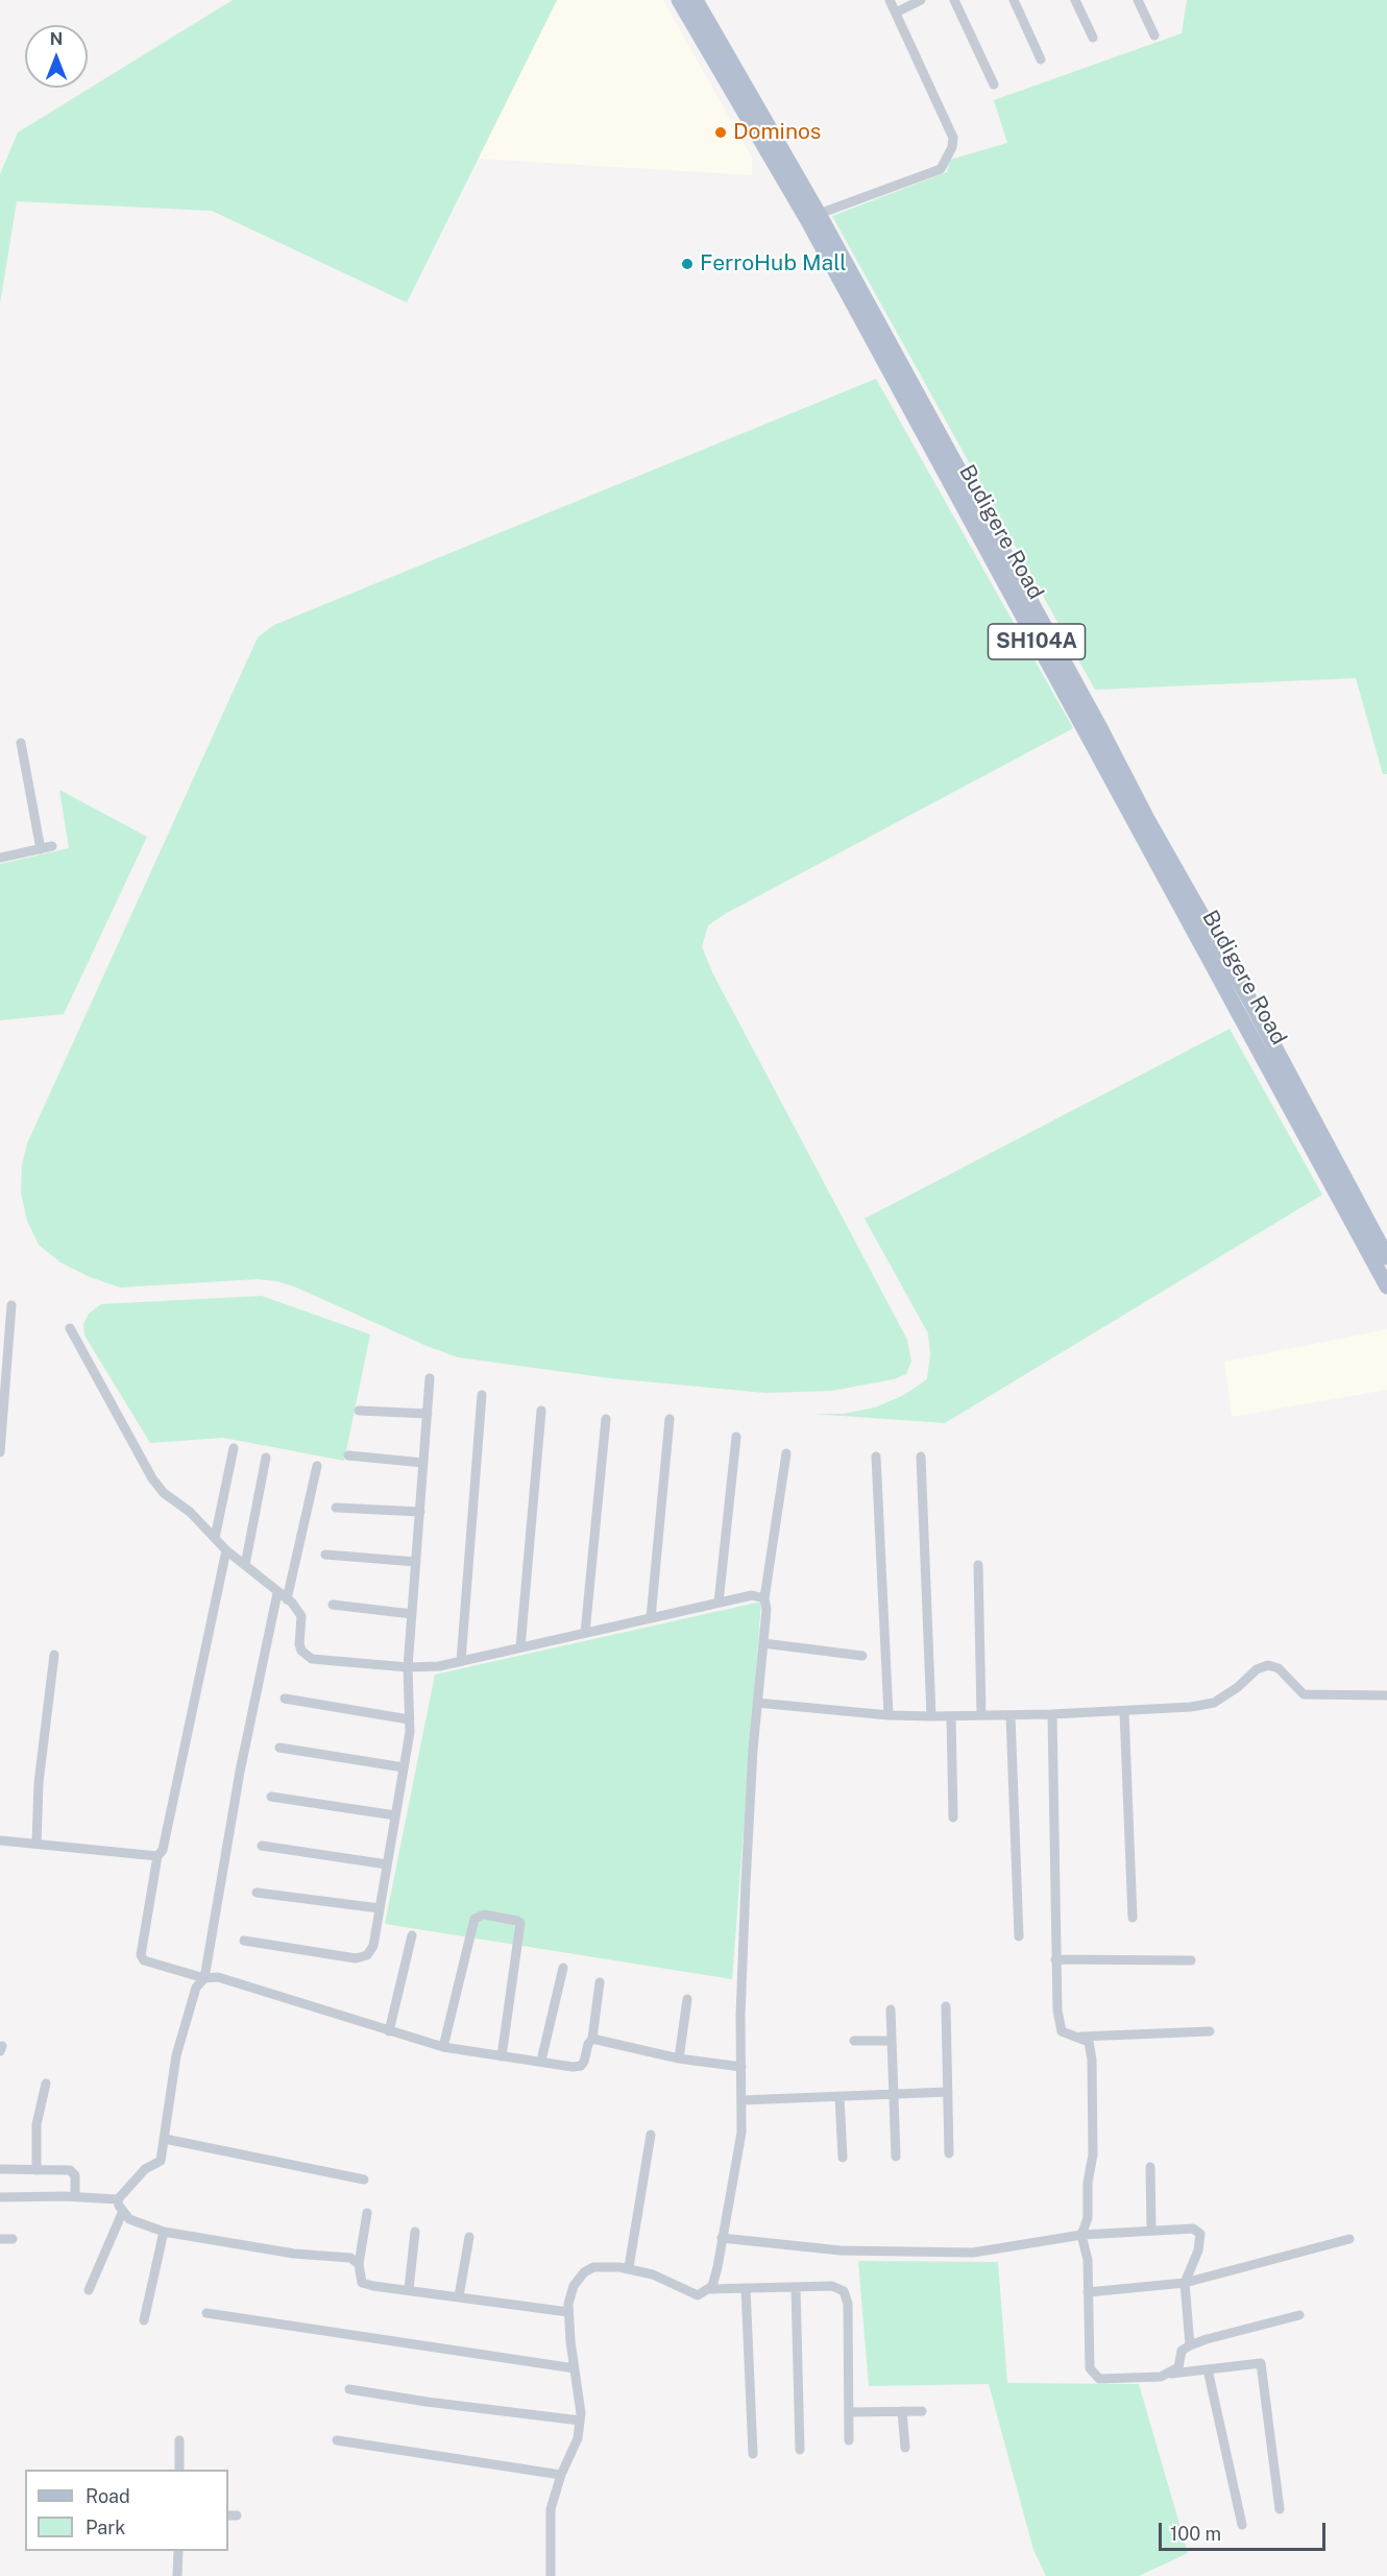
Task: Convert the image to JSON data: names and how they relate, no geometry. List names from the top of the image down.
{
  "streets": {
    "main road": ["Budigere Road", "SH104A"]
  },
  "places": ["Dominos", "FerroHub Mall"],
  "legend": ["Road", "Park"],
  "scale_bar": "100 m",
  "north": "top"
}
